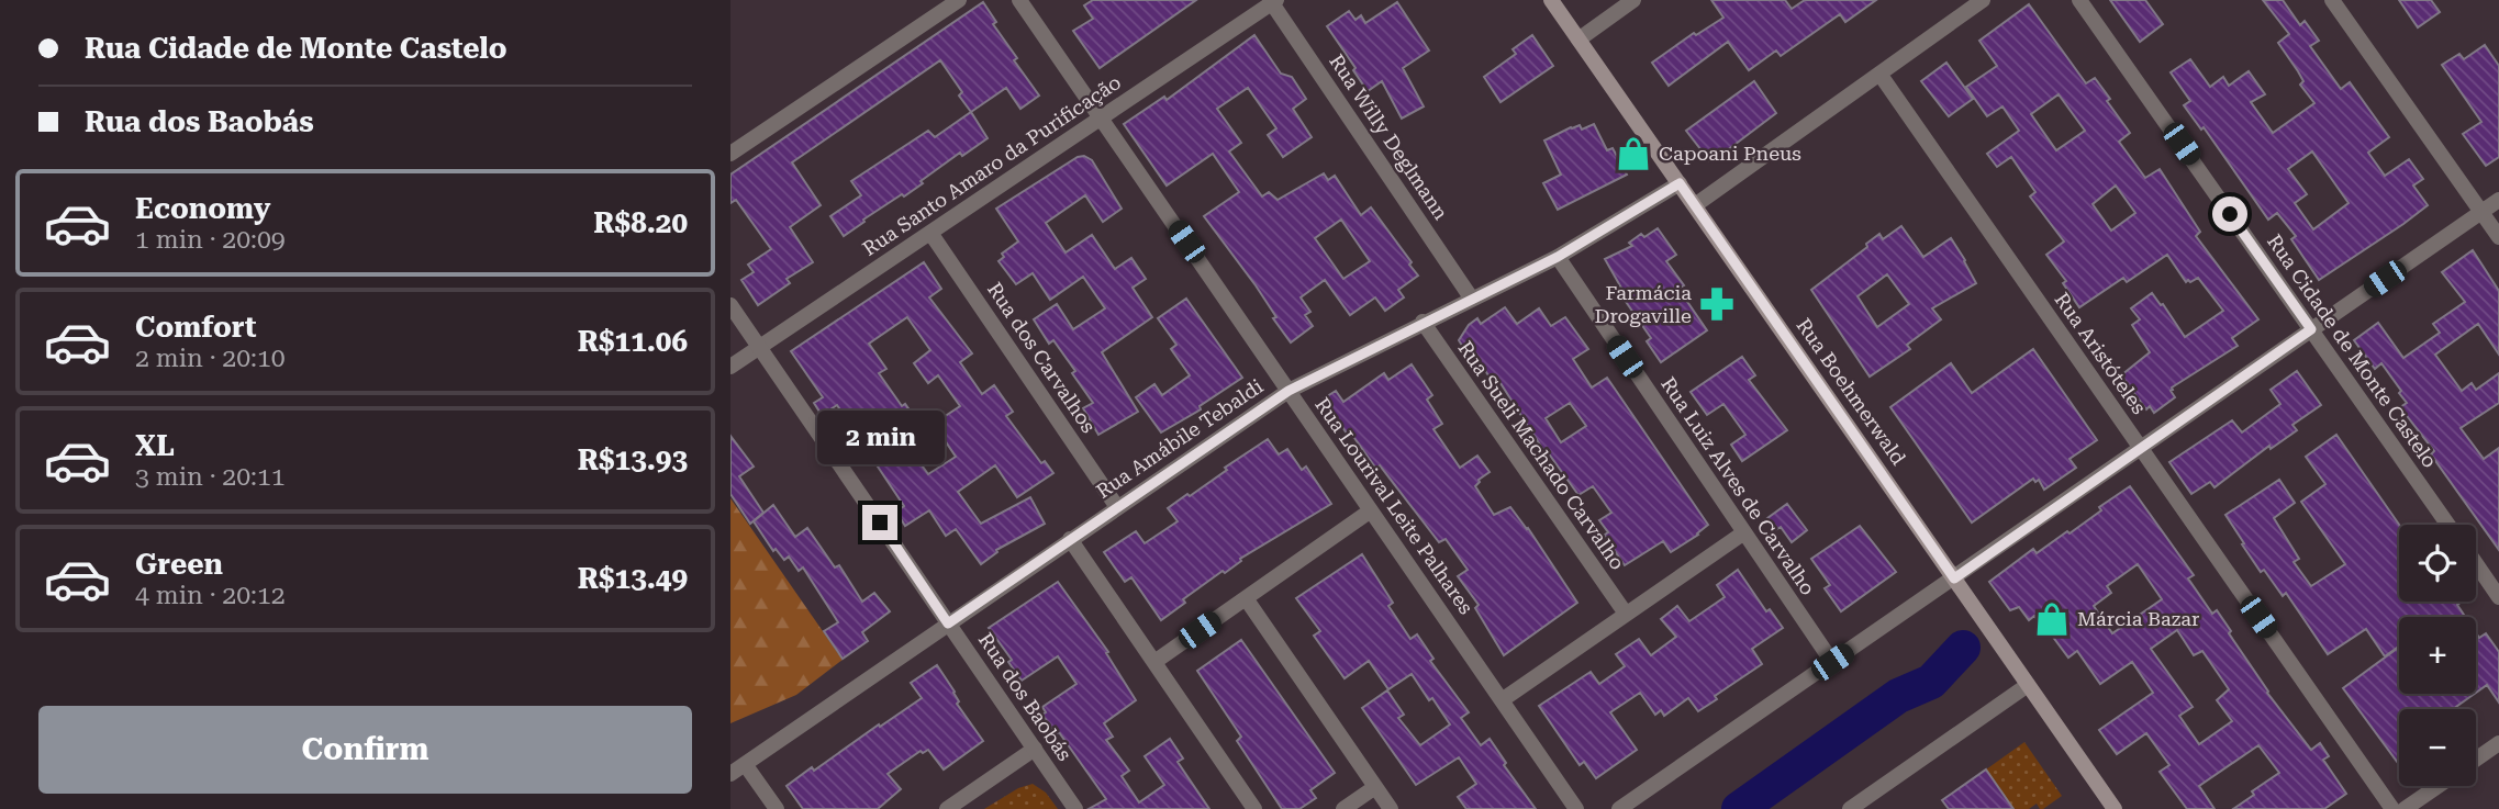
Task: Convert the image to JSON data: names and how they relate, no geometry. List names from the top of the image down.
{
  "streets": {
    "main road": ["Rua Boehmerwald"],
    "street": [
      "Rua Willy Deglmann",
      "Rua Santo Amaro da Purificação",
      "Rua Cidade de Monte Castelo",
      "Rua Aristóteles",
      "Rua dos Carvalhos",
      "Rua Amábile Tebaldi",
      "Rua Sueli Machado Carvalho",
      "Rua Luiz Alves de Carvalho",
      "Rua Lourival Leite Palhares",
      "Rua dos Baobás"
    ]
  },
  "crossings": [
    ["Rua Willy Deglmann", "Rua Santo Amaro da Purificação"],
    ["Rua Willy Deglmann", "Rua Amábile Tebaldi"],
    ["Rua Santo Amaro da Purificação", "Rua dos Carvalhos"],
    ["Rua Santo Amaro da Purificação", "Rua Lourival Leite Palhares"],
    ["Rua Santo Amaro da Purificação", "Rua dos Baobás"],
    ["Rua dos Carvalhos", "Rua Amábile Tebaldi"],
    ["Rua Boehmerwald", "Rua Amábile Tebaldi"],
    ["Rua Amábile Tebaldi", "Rua Sueli Machado Carvalho"],
    ["Rua Amábile Tebaldi", "Rua Luiz Alves de Carvalho"],
    ["Rua Amábile Tebaldi", "Rua Lourival Leite Palhares"],
    ["Rua Amábile Tebaldi", "Rua dos Baobás"]
  ],
  "places": {
    "shop": ["Capoani Pneus", "Márcia Bazar"],
    "pharmacy": ["Farmácia Drogaville"]
  },
  "page": {
    "banner": ["Rua Cidade de Monte Castelo", "Rua dos Baobás"],
    "list": [
      {
        "name": "Economy",
        "note": "1 min · 20:09",
        "value": "R$8.20"
      },
      {
        "name": "Comfort",
        "note": "2 min · 20:10",
        "value": "R$11.06"
      },
      {
        "name": "XL",
        "note": "3 min · 20:11",
        "value": "R$13.93"
      },
      {
        "name": "Green",
        "note": "4 min · 20:12",
        "value": "R$13.49"
      }
    ],
    "bubble": "2 min",
    "map_buttons": ["+", "−"],
    "buttons": "Confirm"
  }
}
